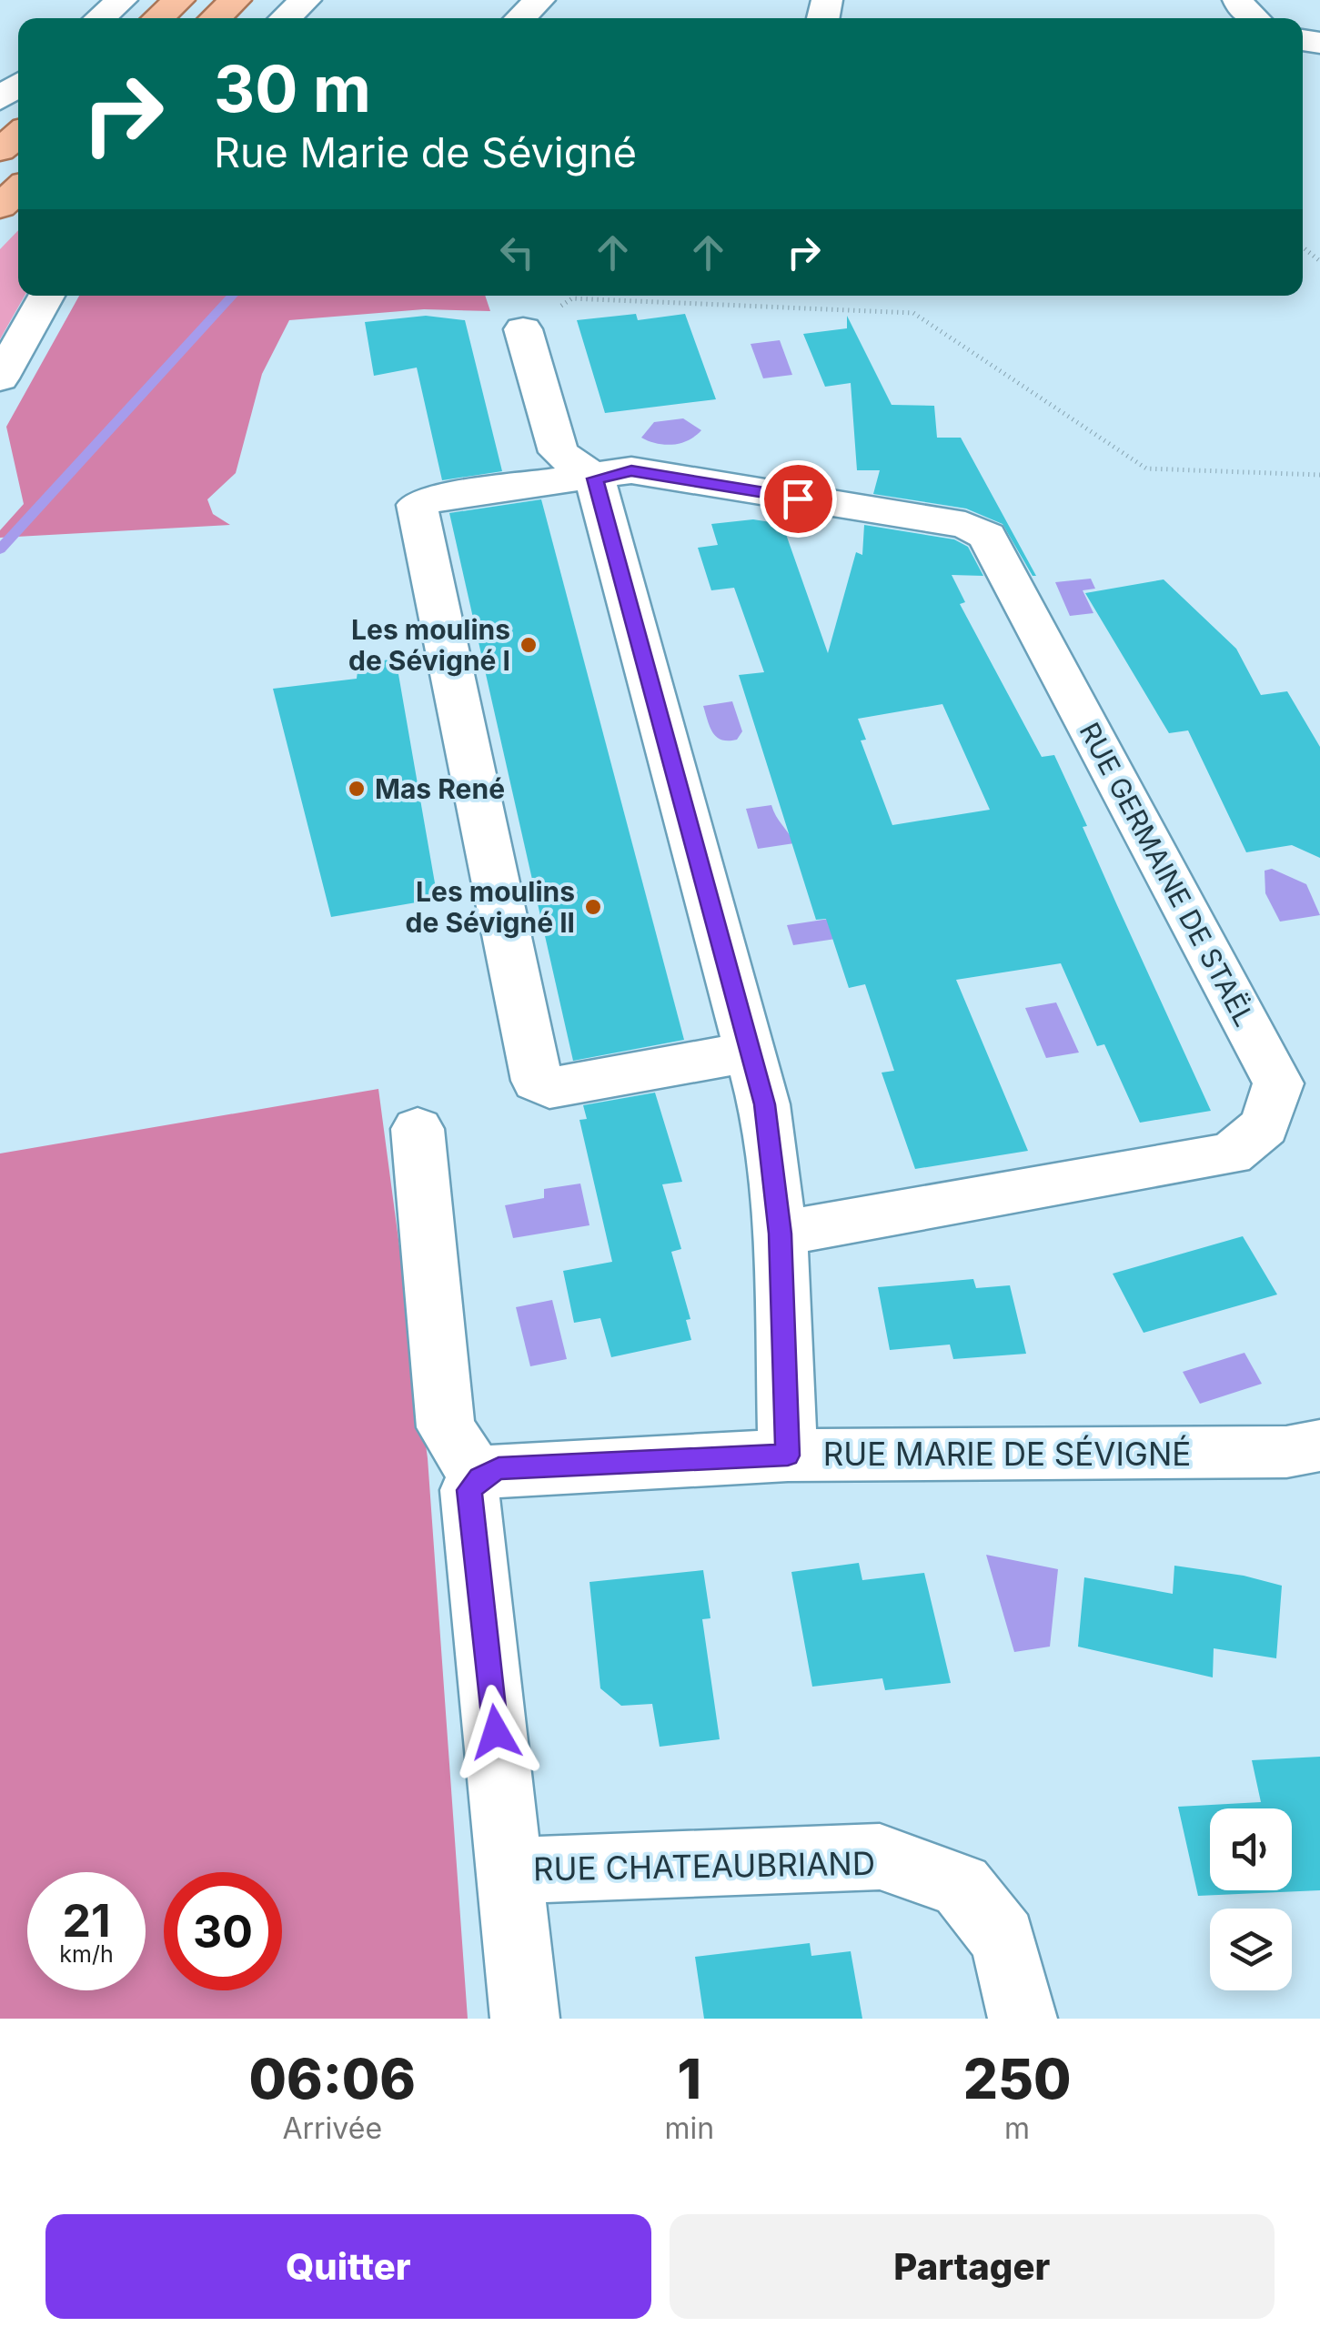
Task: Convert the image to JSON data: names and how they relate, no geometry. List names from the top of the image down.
{
  "streets": {
    "street": ["RUE GERMAINE DE STAËL", "RUE MARIE DE SÉVIGNÉ", "RUE CHATEAUBRIAND"]
  },
  "places": ["Les moulins de Sévigné I", "Mas René", "Les moulins de Sévigné II"],
  "page": {
    "turn": ["30 m", "Rue Marie de Sévigné"],
    "speed": "21 km/h",
    "limit": "30",
    "eta": [
      "06:06",
      "Arrivée",
      "1",
      "min",
      "250",
      "m"
    ],
    "buttons": ["Quitter", "Partager"]
  }
}
